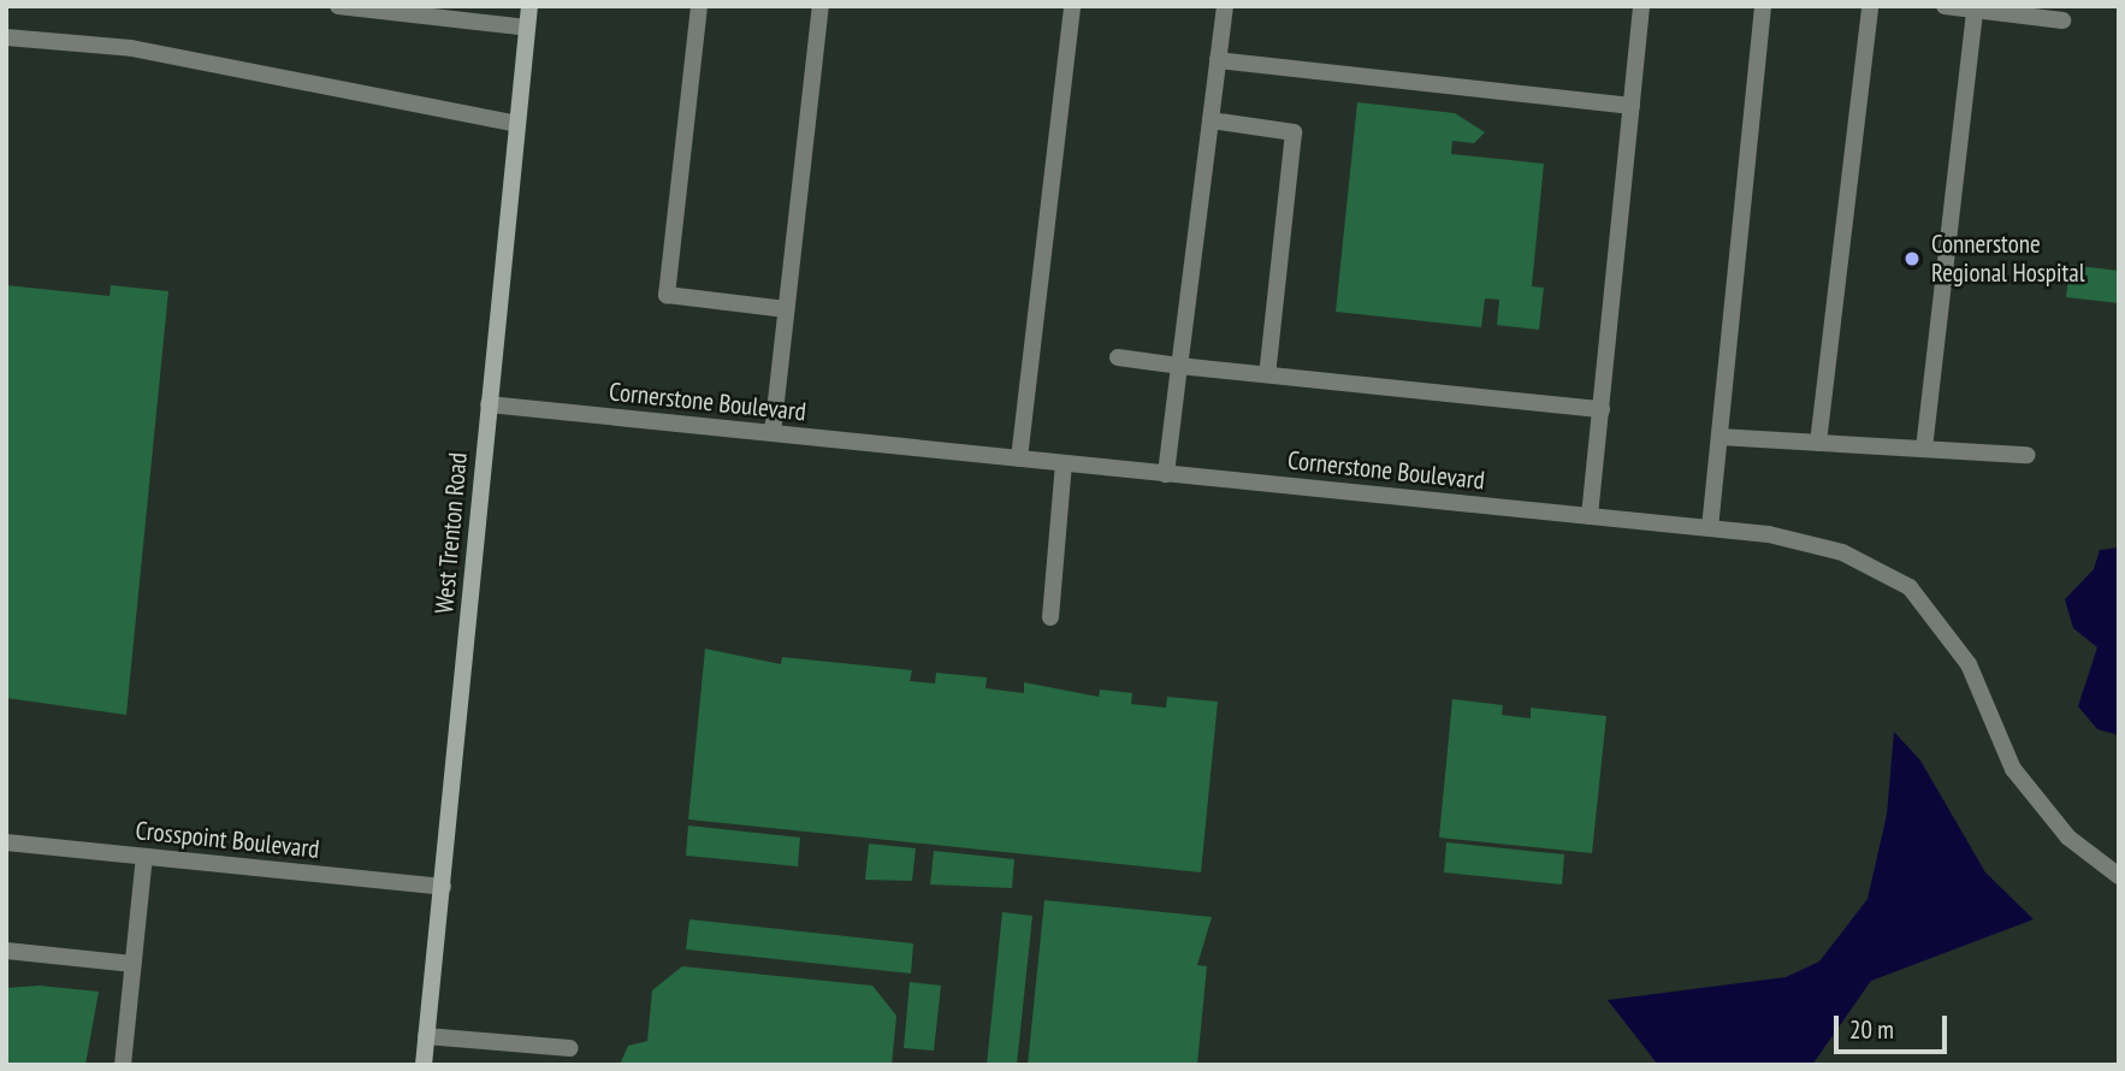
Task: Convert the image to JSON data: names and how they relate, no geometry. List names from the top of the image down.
{
  "streets": {
    "main road": ["West Trenton Road"],
    "street": ["Cornerstone Boulevard", "Crosspoint Boulevard"]
  },
  "crossings": [
    ["Cornerstone Boulevard", "West Trenton Road"],
    ["West Trenton Road", "Crosspoint Boulevard"]
  ],
  "places": ["Connerstone Regional Hospital"],
  "scale_bar": "20 m"
}
